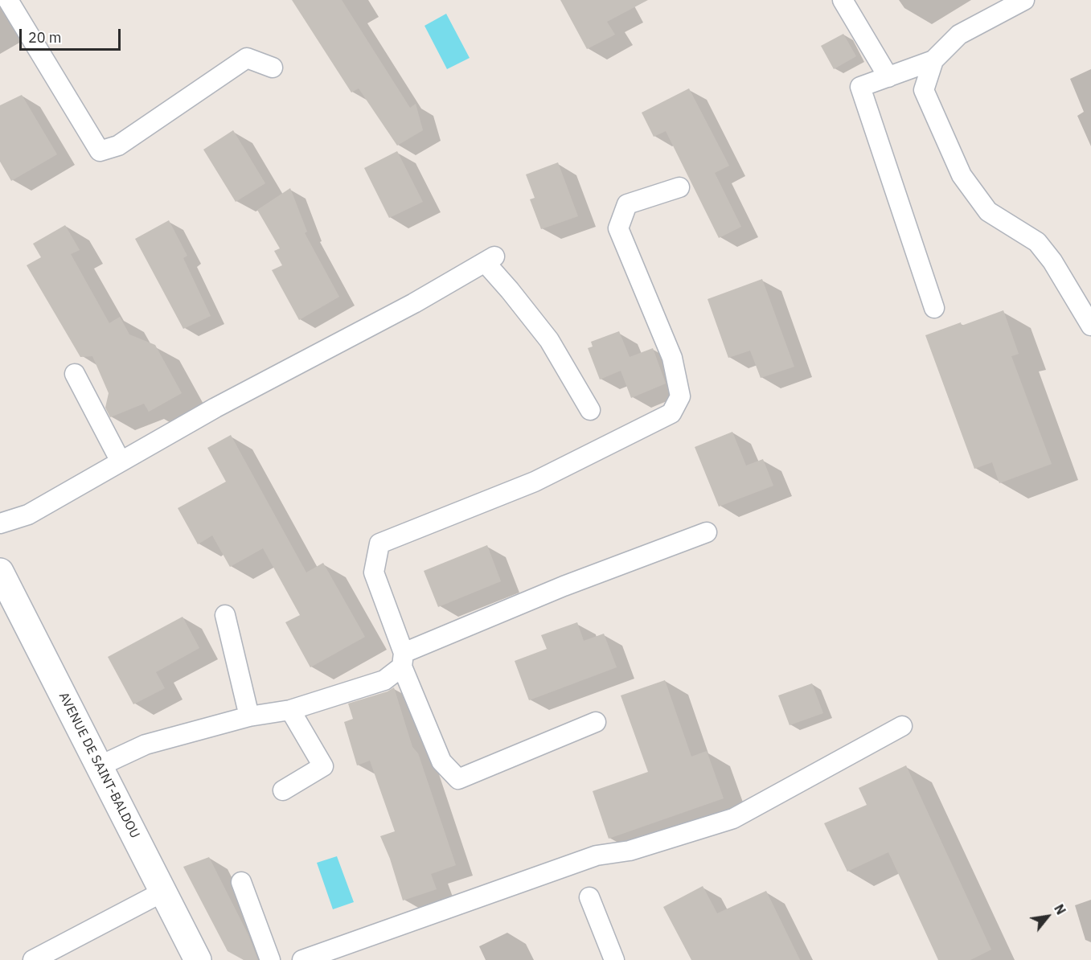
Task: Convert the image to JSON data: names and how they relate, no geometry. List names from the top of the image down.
{
  "streets": {
    "street": ["AVENUE DE SAINT-BALDOU"]
  },
  "scale_bar": "20 m",
  "north": "top right"
}
